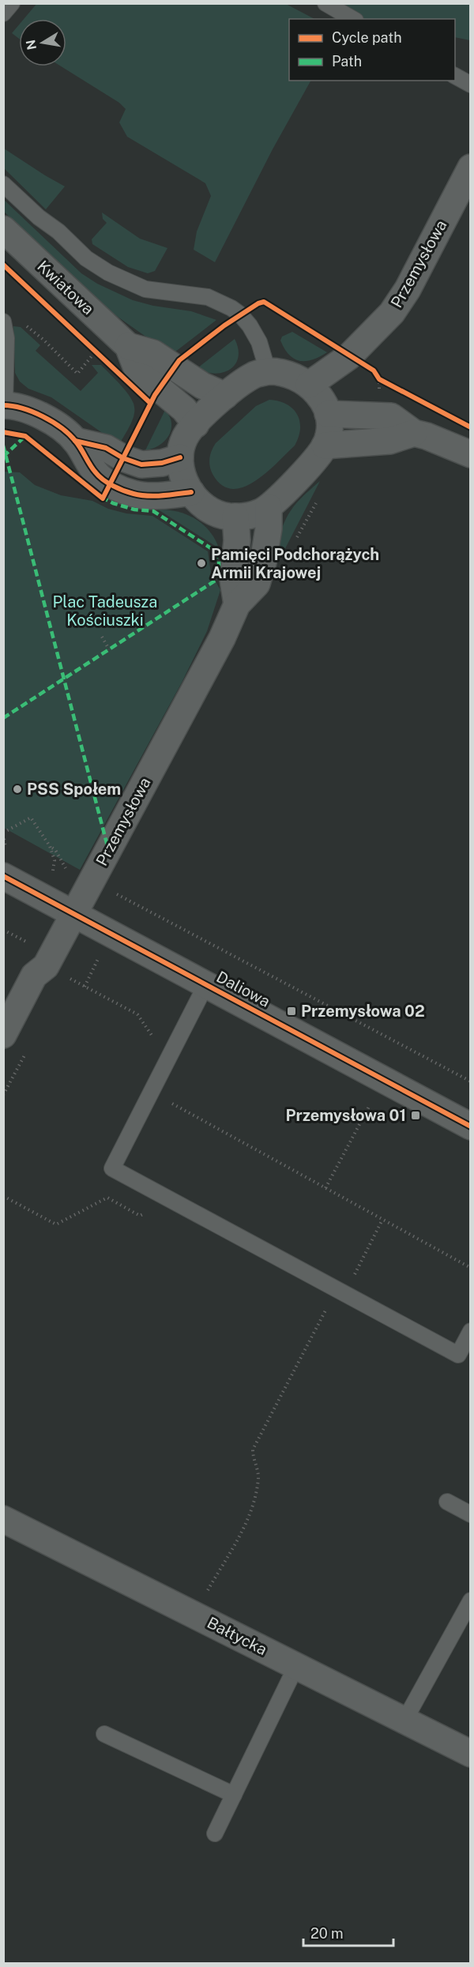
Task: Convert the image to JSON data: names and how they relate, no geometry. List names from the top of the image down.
{
  "streets": {
    "street": [
      "Przemysłowa",
      "Kwiatowa",
      "Daliowa",
      "Bałtycka"
    ]
  },
  "crossings": [
    ["Przemysłowa", "Kwiatowa"],
    ["Przemysłowa", "Daliowa"]
  ],
  "parks": ["Plac Tadeusza Kościuszki"],
  "places": {
    "other": ["Pamięci Podchorążych Armii Krajowej", "PSS Społem"],
    "transit": ["Przemysłowa 02", "Przemysłowa 01"]
  },
  "legend": ["Cycle path", "Path"],
  "scale_bar": "20 m",
  "north": "left"
}
